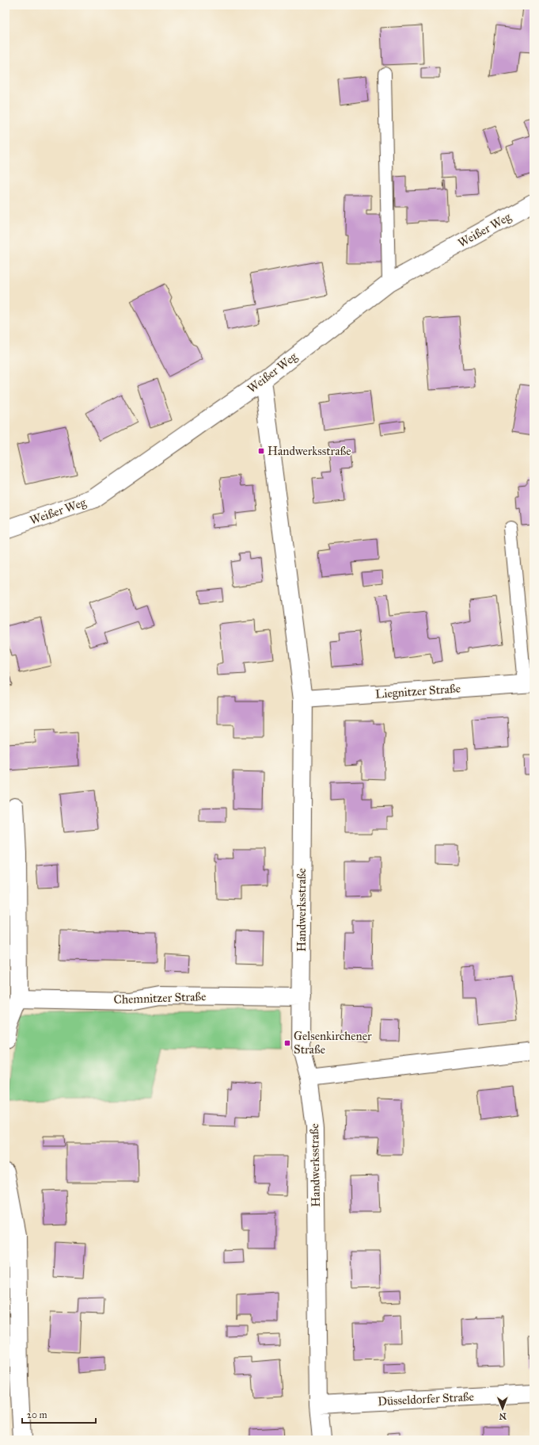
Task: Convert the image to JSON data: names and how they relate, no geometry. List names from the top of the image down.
{
  "streets": {
    "street": [
      "Weißer Weg",
      "Liegnitzer Straße",
      "Handwerksstraße",
      "Chemnitzer Straße",
      "Düsseldorfer Straße"
    ]
  },
  "crossings": [
    ["Weißer Weg", "Handwerksstraße"],
    ["Liegnitzer Straße", "Handwerksstraße"],
    ["Handwerksstraße", "Chemnitzer Straße"],
    ["Handwerksstraße", "Düsseldorfer Straße"]
  ],
  "places": {
    "transit": ["Handwerksstraße", "Gelsenkirchener Straße"]
  },
  "scale_bar": "20 m",
  "north": "bottom"
}
